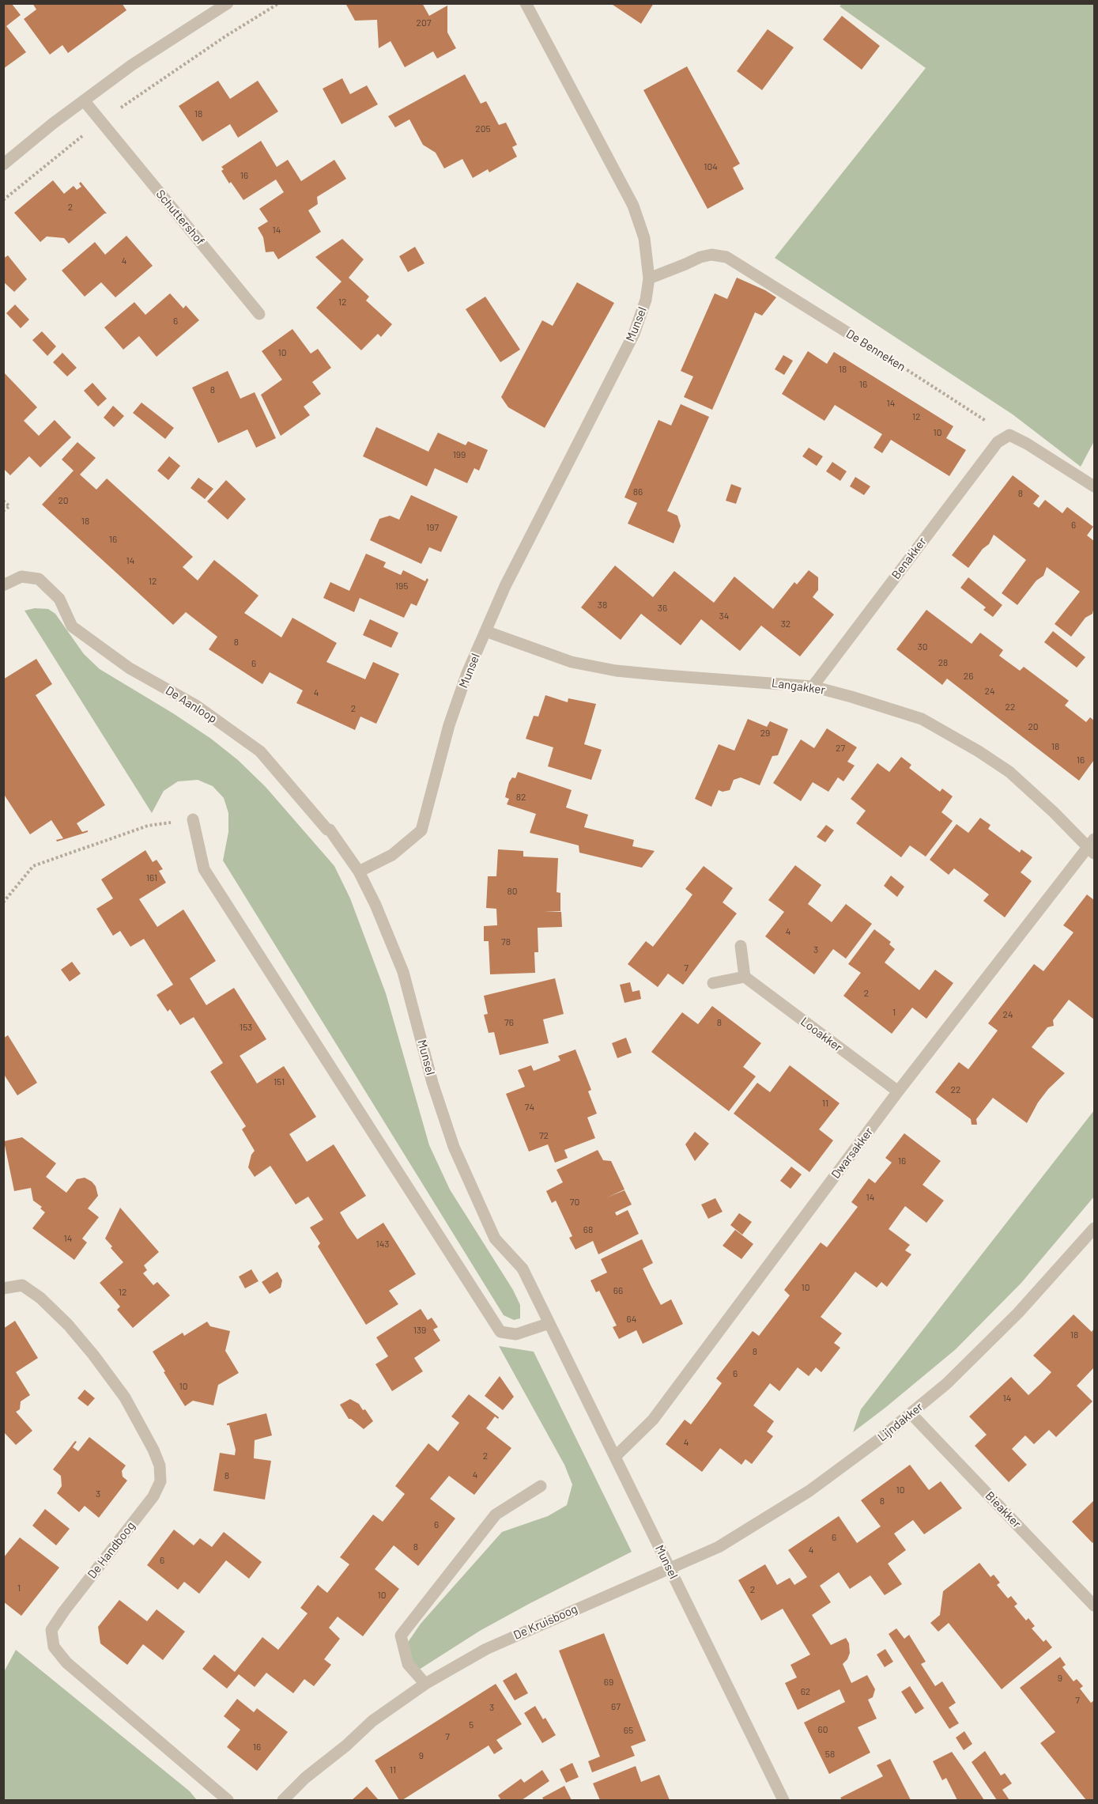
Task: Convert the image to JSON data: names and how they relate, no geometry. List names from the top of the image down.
{
  "streets": {
    "street": [
      "Schuttershof",
      "Munsel",
      "De Benneken",
      "Benakker",
      "Langakker",
      "De Aanloop",
      "Looakker",
      "Dwarsakker",
      "Lijndakker",
      "Bieakker",
      "De Handboog",
      "De Kruisboog"
    ]
  },
  "crossings": [
    ["Munsel", "De Benneken"],
    ["Munsel", "Langakker"],
    ["Munsel", "De Aanloop"],
    ["Munsel", "Dwarsakker"],
    ["Munsel", "Lijndakker"],
    ["Munsel", "De Kruisboog"],
    ["De Benneken", "Benakker"],
    ["Benakker", "Langakker"],
    ["Langakker", "Dwarsakker"],
    ["Looakker", "Dwarsakker"],
    ["Lijndakker", "Bieakker"],
    ["Lijndakker", "De Kruisboog"]
  ],
  "house_numbers": [
    "207",
    "18",
    "205",
    "104",
    "16",
    "2",
    "14",
    "4",
    "12",
    "6",
    "10",
    "18",
    "16",
    "8",
    "14",
    "12",
    "10",
    "199",
    "86",
    "8",
    "20",
    "18",
    "6",
    "197",
    "16",
    "14",
    "12",
    "195",
    "38",
    "36",
    "34",
    "32",
    "8",
    "30",
    "28",
    "6",
    "26",
    "24",
    "4",
    "22",
    "2",
    "20",
    "29",
    "18",
    "27",
    "16",
    "82",
    "161",
    "80",
    "4",
    "78",
    "3",
    "7",
    "2",
    "1",
    "24",
    "76",
    "8",
    "153",
    "151",
    "22",
    "11",
    "74",
    "72",
    "16",
    "14",
    "70",
    "68",
    "14",
    "143",
    "10",
    "66",
    "12",
    "64",
    "139",
    "18",
    "8",
    "6",
    "10",
    "14",
    "4",
    "2",
    "4",
    "8",
    "10",
    "3",
    "8",
    "6",
    "6",
    "8",
    "4",
    "6",
    "1",
    "2",
    "10",
    "9",
    "69",
    "62",
    "7",
    "67",
    "3",
    "5",
    "60",
    "65",
    "7",
    "16",
    "58",
    "9",
    "11"
  ]
}
